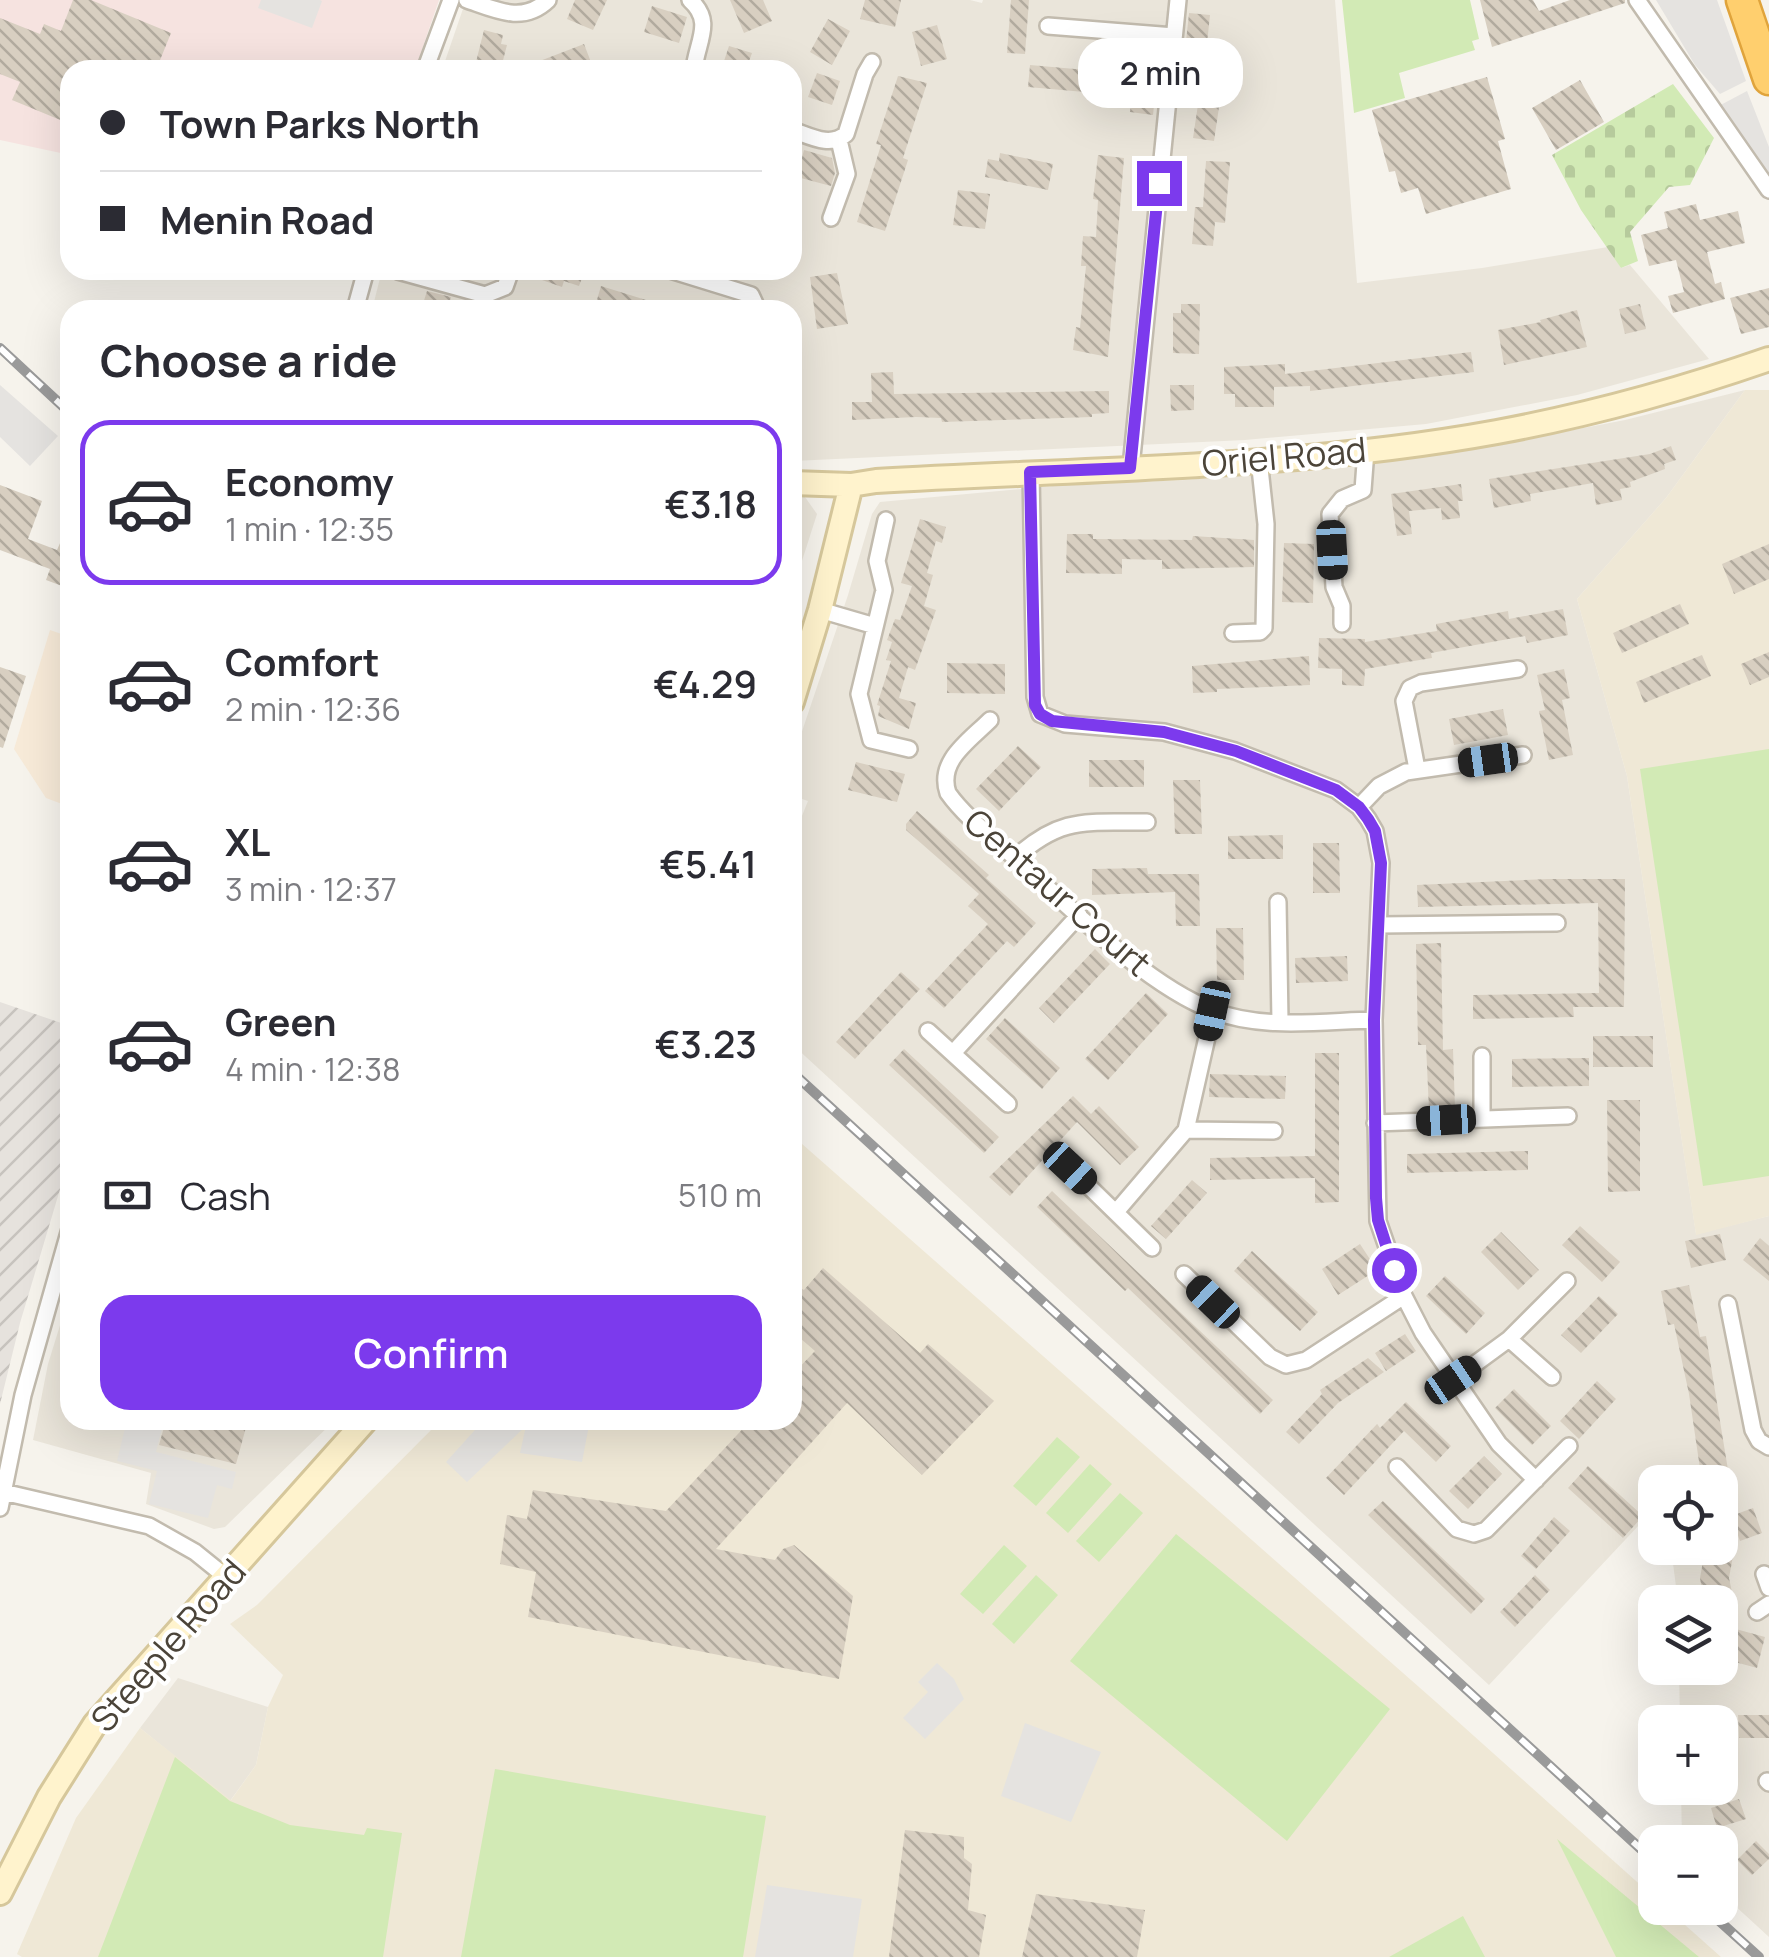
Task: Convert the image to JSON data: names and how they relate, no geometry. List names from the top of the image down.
{
  "streets": {
    "street": ["Oriel Road", "Centaur Court", "Steeple Road"]
  },
  "page": {
    "bubble": "2 min",
    "banner": ["Town Parks North", "Menin Road"],
    "heading": "Choose a ride",
    "list": [
      {
        "name": "Economy",
        "note": "1 min · 12:35",
        "value": "€3.18"
      },
      {
        "name": "Comfort",
        "note": "2 min · 12:36",
        "value": "€4.29"
      },
      {
        "name": "XL",
        "note": "3 min · 12:37",
        "value": "€5.41"
      },
      {
        "name": "Green",
        "note": "4 min · 12:38",
        "value": "€3.23"
      }
    ],
    "pay": ["Cash", "510 m"],
    "buttons": "Confirm",
    "map_buttons": ["+", "−"]
  }
}
